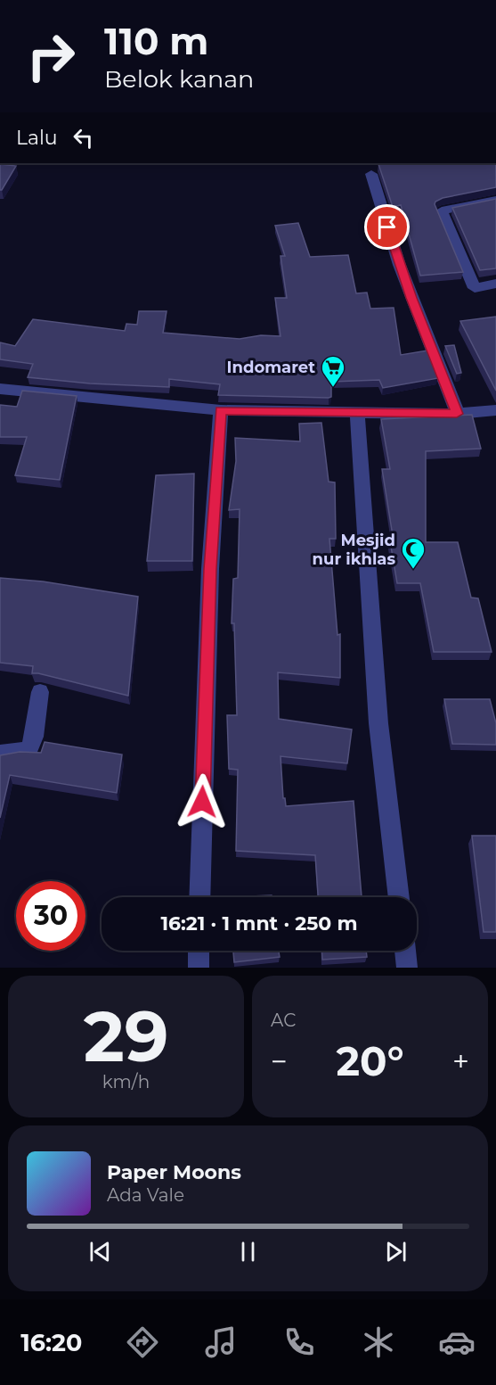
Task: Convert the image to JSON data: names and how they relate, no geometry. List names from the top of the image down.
{
  "places": {
    "supermarket": ["Indomaret"],
    "mosque": ["Mesjid nur ikhlas"]
  },
  "page": {
    "turn": ["110 m", "Belok kanan"],
    "then": "Lalu",
    "limit": "30",
    "trip": "16:21 · 1 mnt · 250 m",
    "tile": [
      ["29", "km/h"],
      "AC"
    ],
    "heat": ["−", "20°", "+"],
    "song": ["Paper Moons", "Ada Vale"],
    "tabs": "16:20"
  }
}
